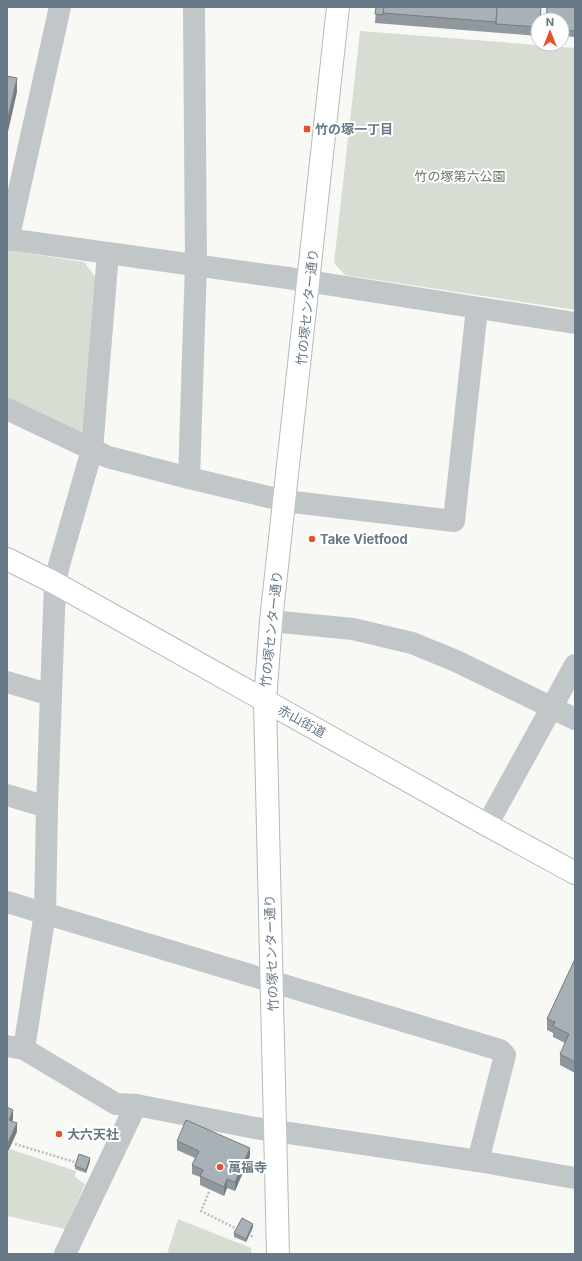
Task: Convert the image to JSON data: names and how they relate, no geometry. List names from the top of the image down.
{
  "streets": {
    "street": ["竹の塚センター通り", "赤山街道"]
  },
  "crossings": [
    ["竹の塚センター通り", "赤山街道"]
  ],
  "parks": ["竹の塚第六公園"],
  "places": {
    "transit": ["竹の塚一丁目"],
    "other": ["Take Vietfood", "大六天社", "萬福寺"]
  },
  "north": "top"
}
